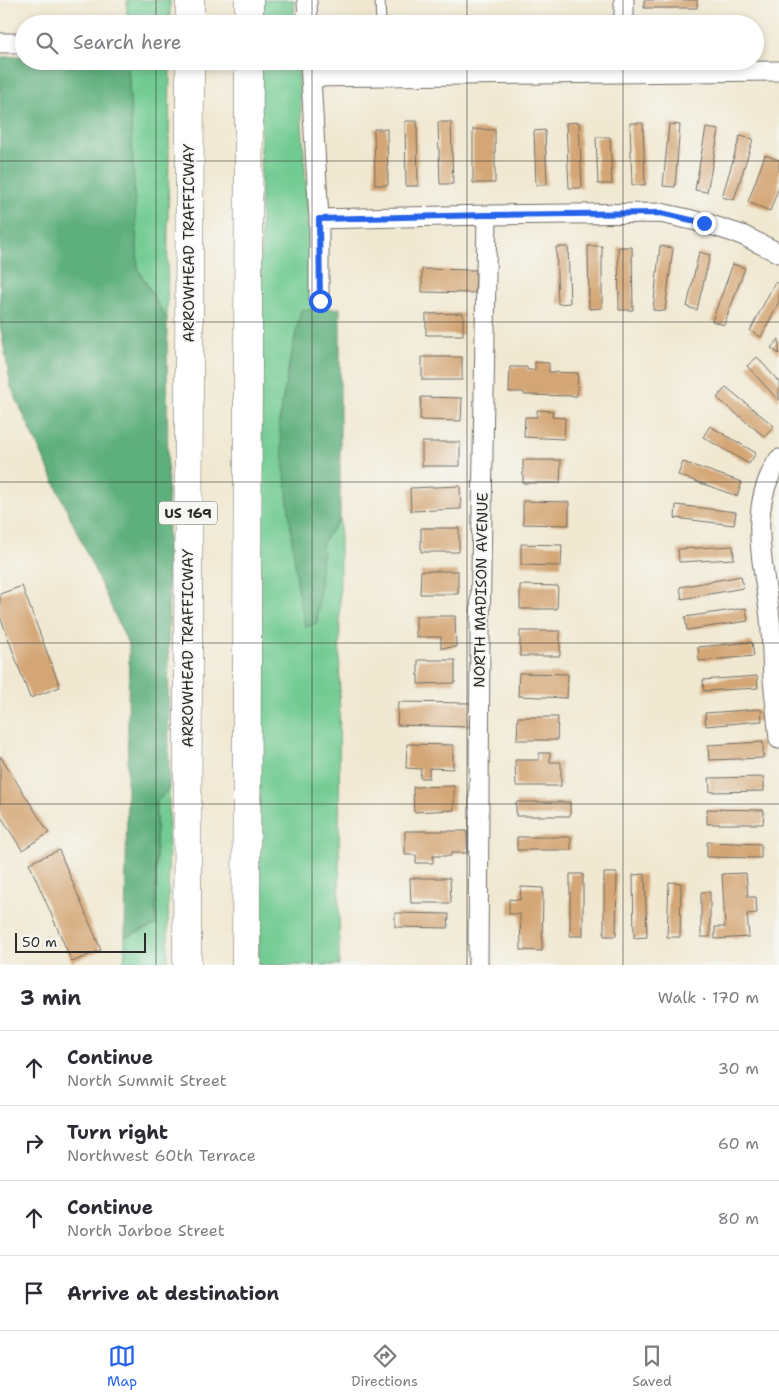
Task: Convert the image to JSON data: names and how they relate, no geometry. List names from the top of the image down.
{
  "streets": {
    "highway": ["ARROWHEAD TRAFFICWAY", "US 169"],
    "street": ["NORTH MADISON AVENUE"]
  },
  "scale_bar": "50 m",
  "page": {
    "search": "Search here",
    "scale": "50 m",
    "heading": ["3 min", "Walk · 170 m"],
    "list": [
      ["Continue", "North Summit Street", "30 m"],
      ["Turn right", "Northwest 60th Terrace", "60 m"],
      ["Continue", "North Jarboe Street", "80 m"],
      "Arrive at destination"
    ],
    "nav": ["Map", "Directions", "Saved"]
  }
}
